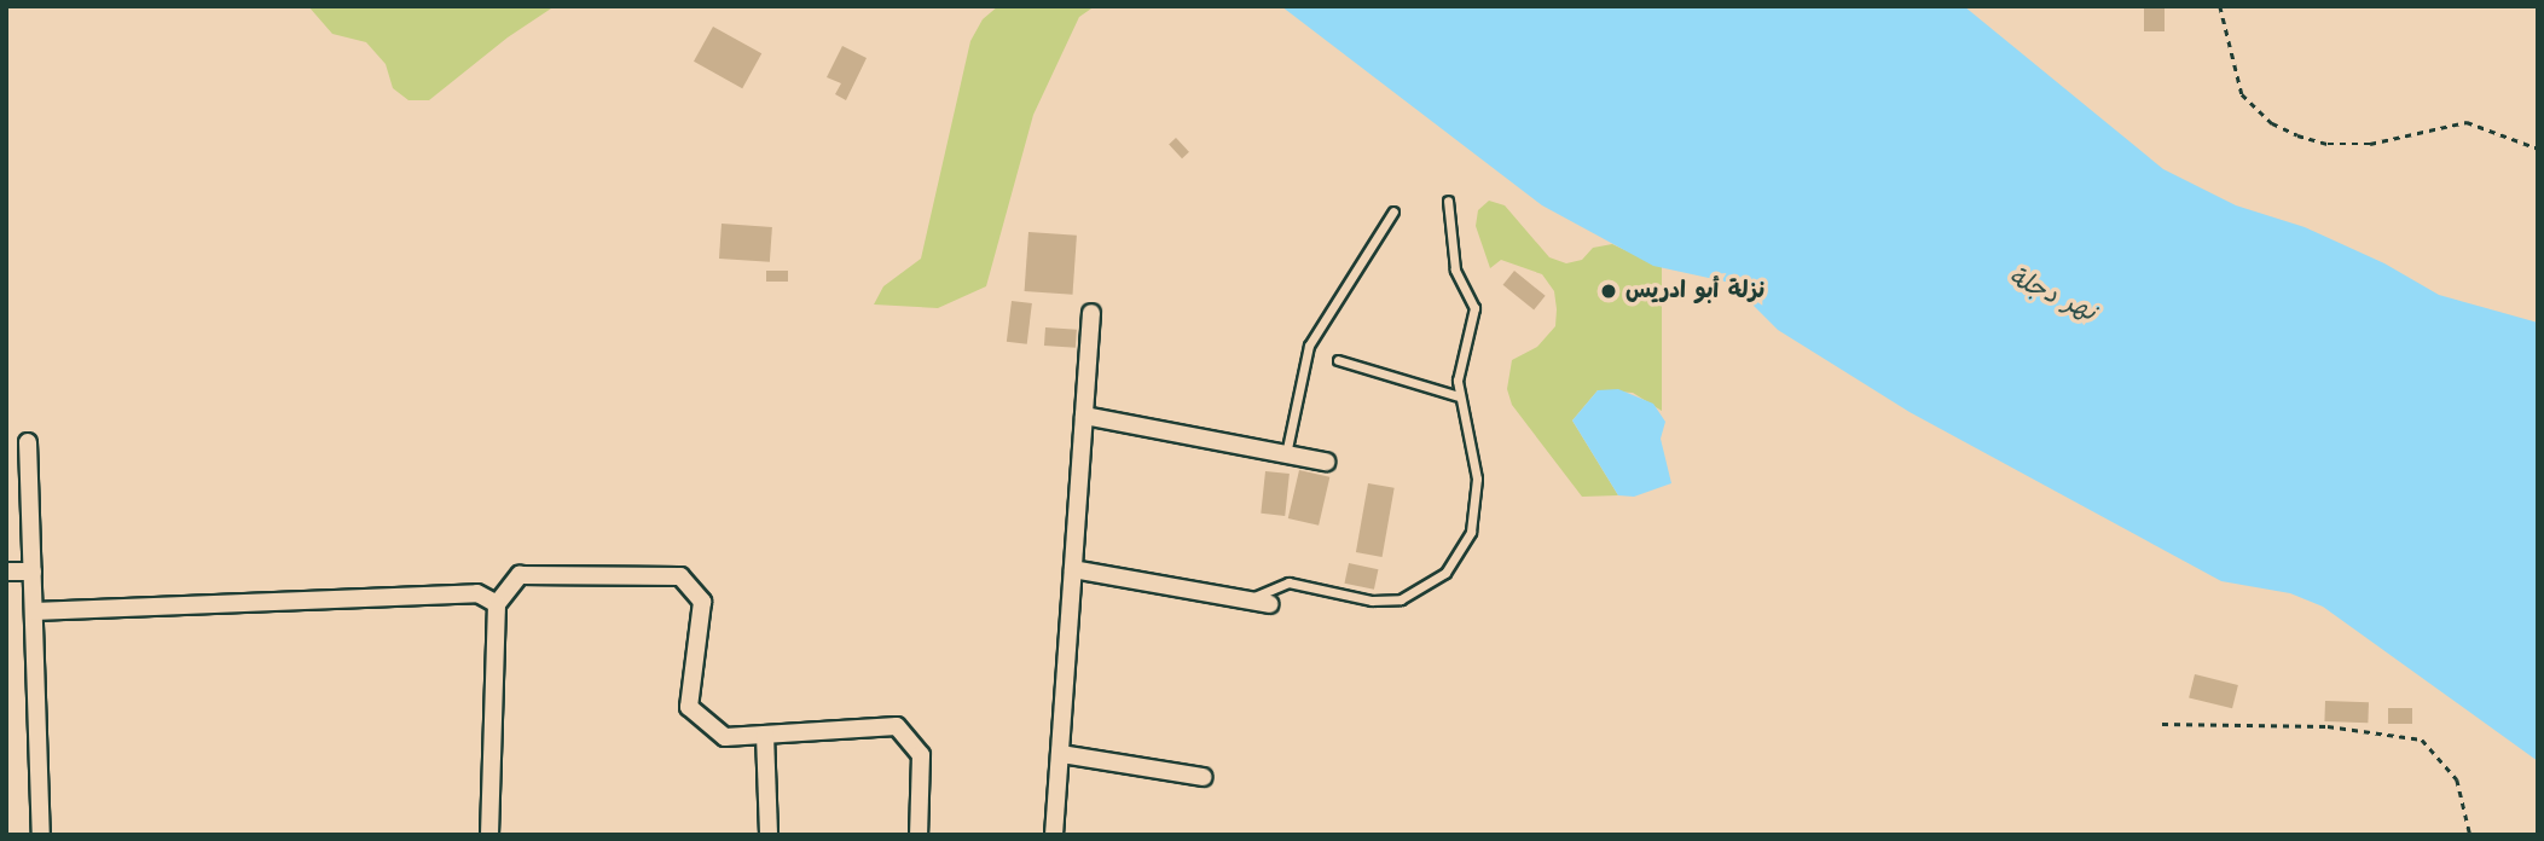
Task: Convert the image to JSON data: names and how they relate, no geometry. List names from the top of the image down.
{
  "water": ["نهر دجلة"],
  "places": ["نزلة أبو ادريس"]
}
